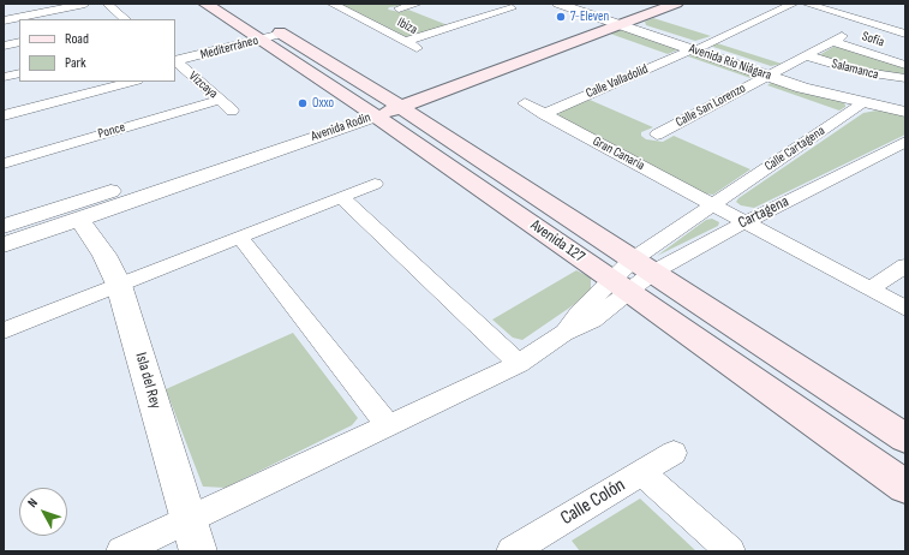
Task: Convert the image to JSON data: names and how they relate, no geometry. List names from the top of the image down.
{
  "streets": {
    "main road": ["Avenida Rodin", "Avenida 127"],
    "street": [
      "Ibiza",
      "Sofía",
      "Mediterráneo",
      "Avenida Río Niágara",
      "Salamanca",
      "Calle Valladolid",
      "Vizcaya",
      "Calle San Lorenzo",
      "Ponce",
      "Calle Cartagena",
      "Gran Canaria",
      "Cartagena",
      "Isla del Rey",
      "Calle Colón"
    ]
  },
  "crossings": [
    ["Sofía", "Calle San Lorenzo"],
    ["Mediterráneo", "Vizcaya"],
    ["Mediterráneo", "Avenida 127"],
    ["Avenida Río Niágara", "Calle Valladolid"],
    ["Avenida Río Niágara", "Calle San Lorenzo"],
    ["Avenida Río Niágara", "Avenida Rodin"],
    ["Avenida Río Niágara", "Calle Cartagena"],
    ["Salamanca", "Calle San Lorenzo"],
    ["Calle Valladolid", "Gran Canaria"],
    ["Vizcaya", "Ponce"],
    ["Avenida Rodin", "Avenida 127"],
    ["Avenida Rodin", "Isla del Rey"],
    ["Calle Cartagena", "Gran Canaria"],
    ["Gran Canaria", "Cartagena"],
    ["Cartagena", "Avenida 127"]
  ],
  "places": ["7-Eleven", "Oxxo"],
  "legend": ["Road", "Park"],
  "north": "top left"
}
